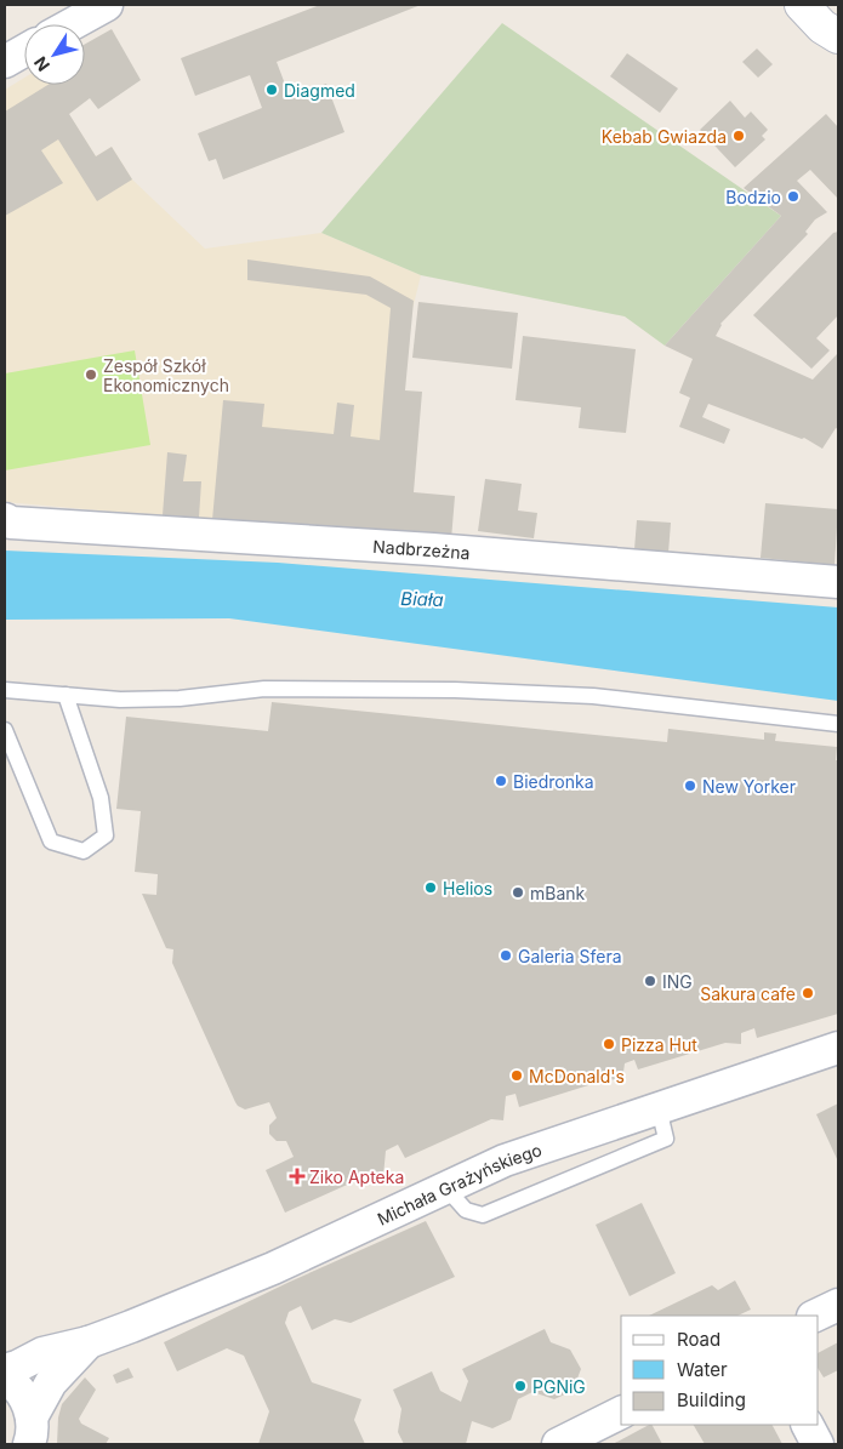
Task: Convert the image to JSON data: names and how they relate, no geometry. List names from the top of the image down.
{
  "streets": {
    "street": ["Nadbrzeżna", "Michała Grażyńskiego"]
  },
  "water": ["Biała"],
  "places": {
    "other": [
      "Diagmed",
      "Kebab Gwiazda",
      "Bodzio",
      "Zespół Szkół Ekonomicznych",
      "Biedronka",
      "New Yorker",
      "Helios",
      "mBank",
      "Galeria Sfera",
      "ING",
      "Sakura cafe",
      "Pizza Hut",
      "McDonald's",
      "PGNiG"
    ],
    "health": ["Ziko Apteka"]
  },
  "legend": ["Road", "Water", "Building"],
  "north": "bottom left"
}
